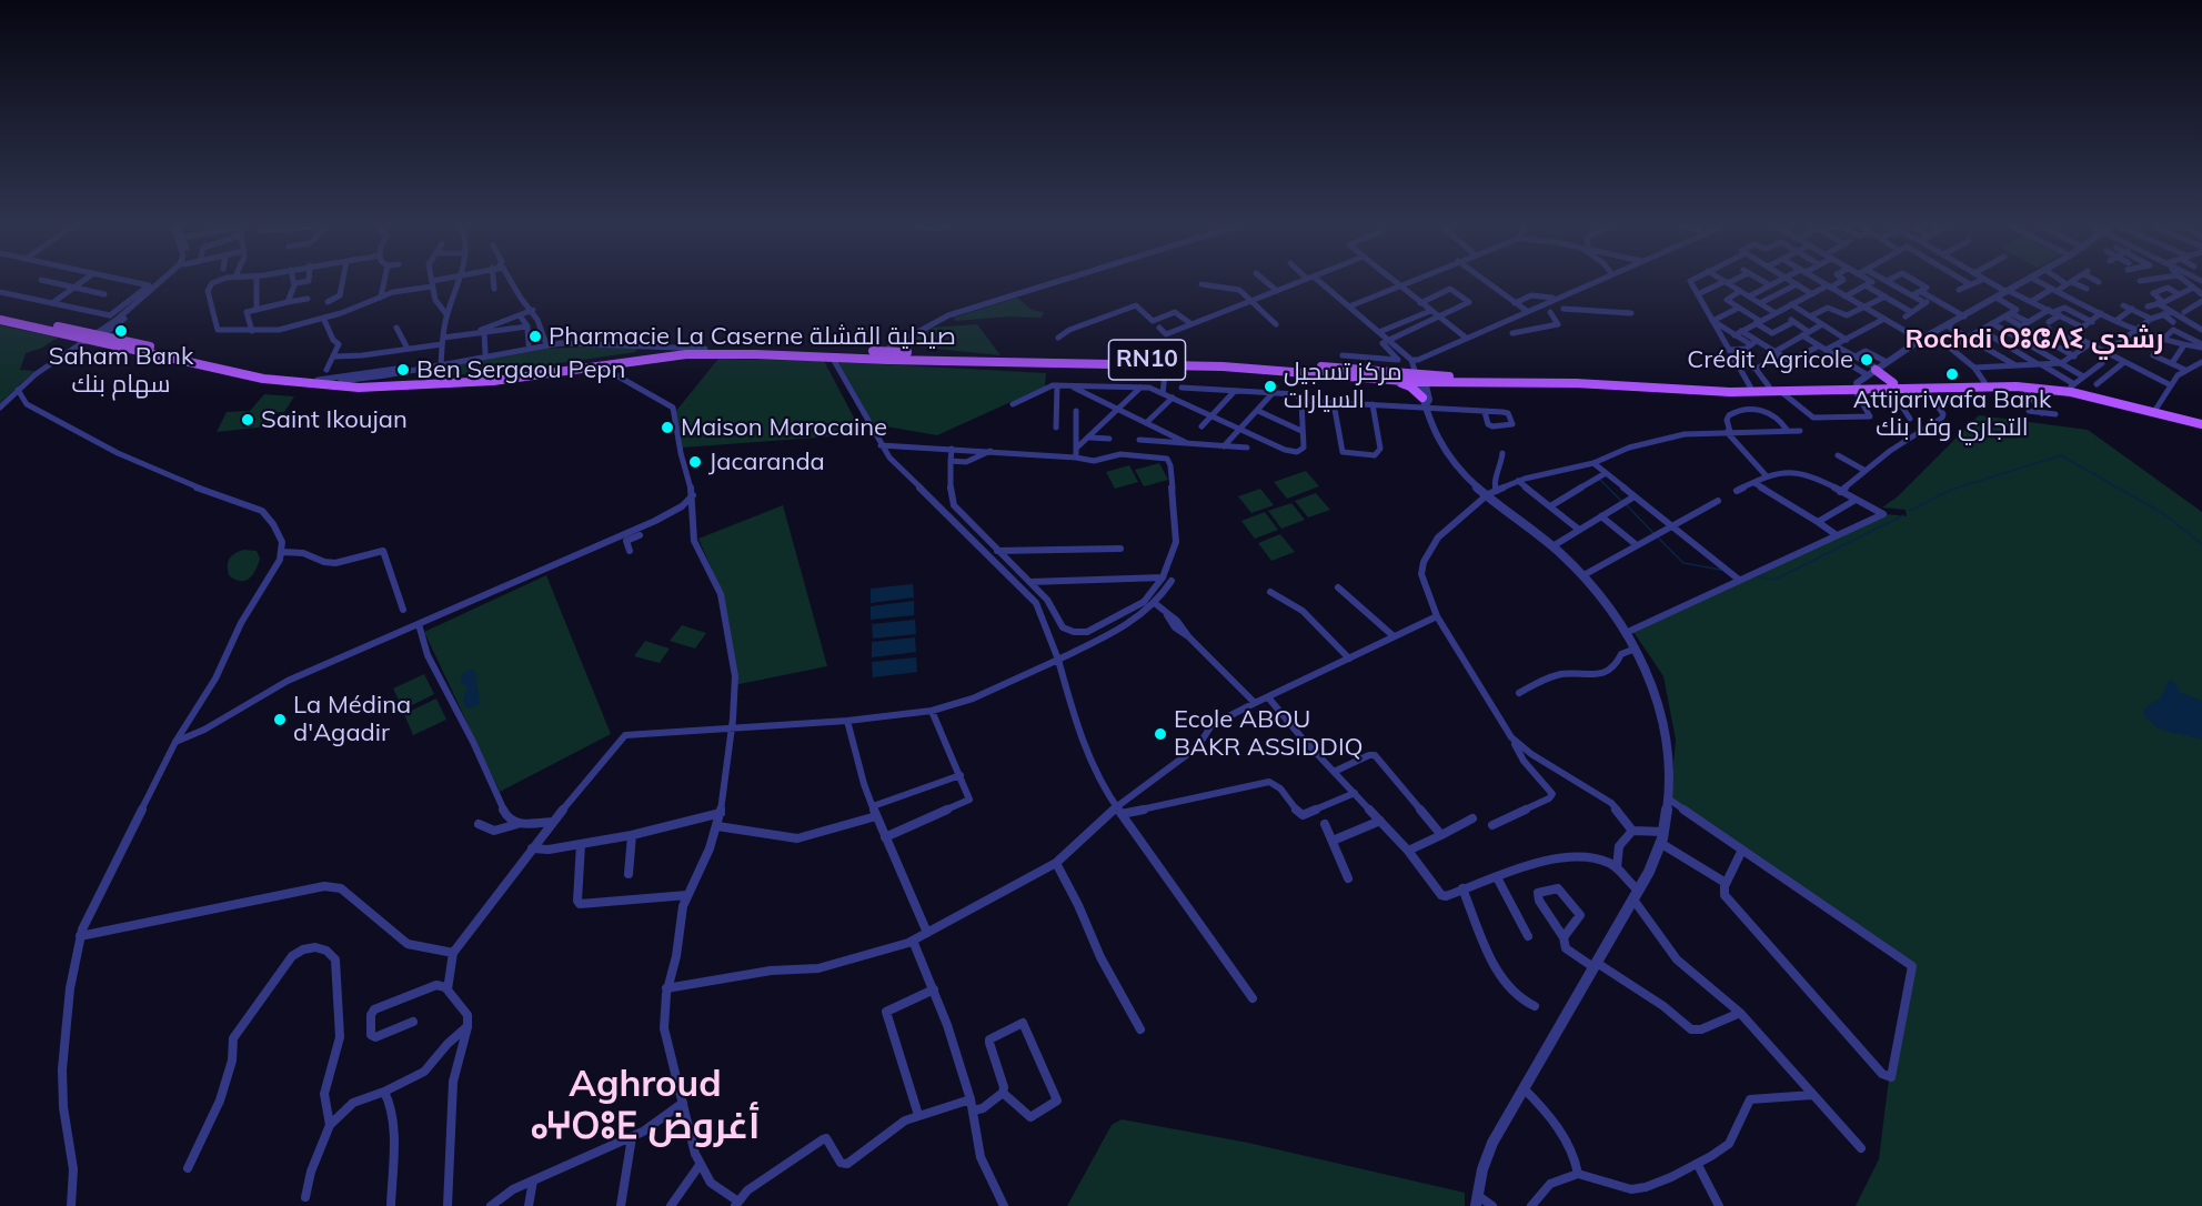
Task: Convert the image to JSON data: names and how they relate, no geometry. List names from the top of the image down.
{
  "streets": {
    "main road": ["RN10"]
  },
  "districts": ["Rochdi ⵔⵓⵛⴷⵉ رشدي", "Aghroud ⴰⵖⵔⵓⴹ أغروض"],
  "places": [
    "Saham Bank سهام بنك",
    "Pharmacie La Caserne صيدلية القشلة",
    "Crédit Agricole",
    "Ben Sergaou Pepn",
    "Attijariwafa Bank التجاري وفا بنك",
    "مركز تسجيل السيارات",
    "Saint Ikoujan",
    "Maison Marocaine",
    "Jacaranda",
    "La Médina d'Agadir",
    "Ecole ABOU BAKR ASSIDDIQ"
  ]
}
